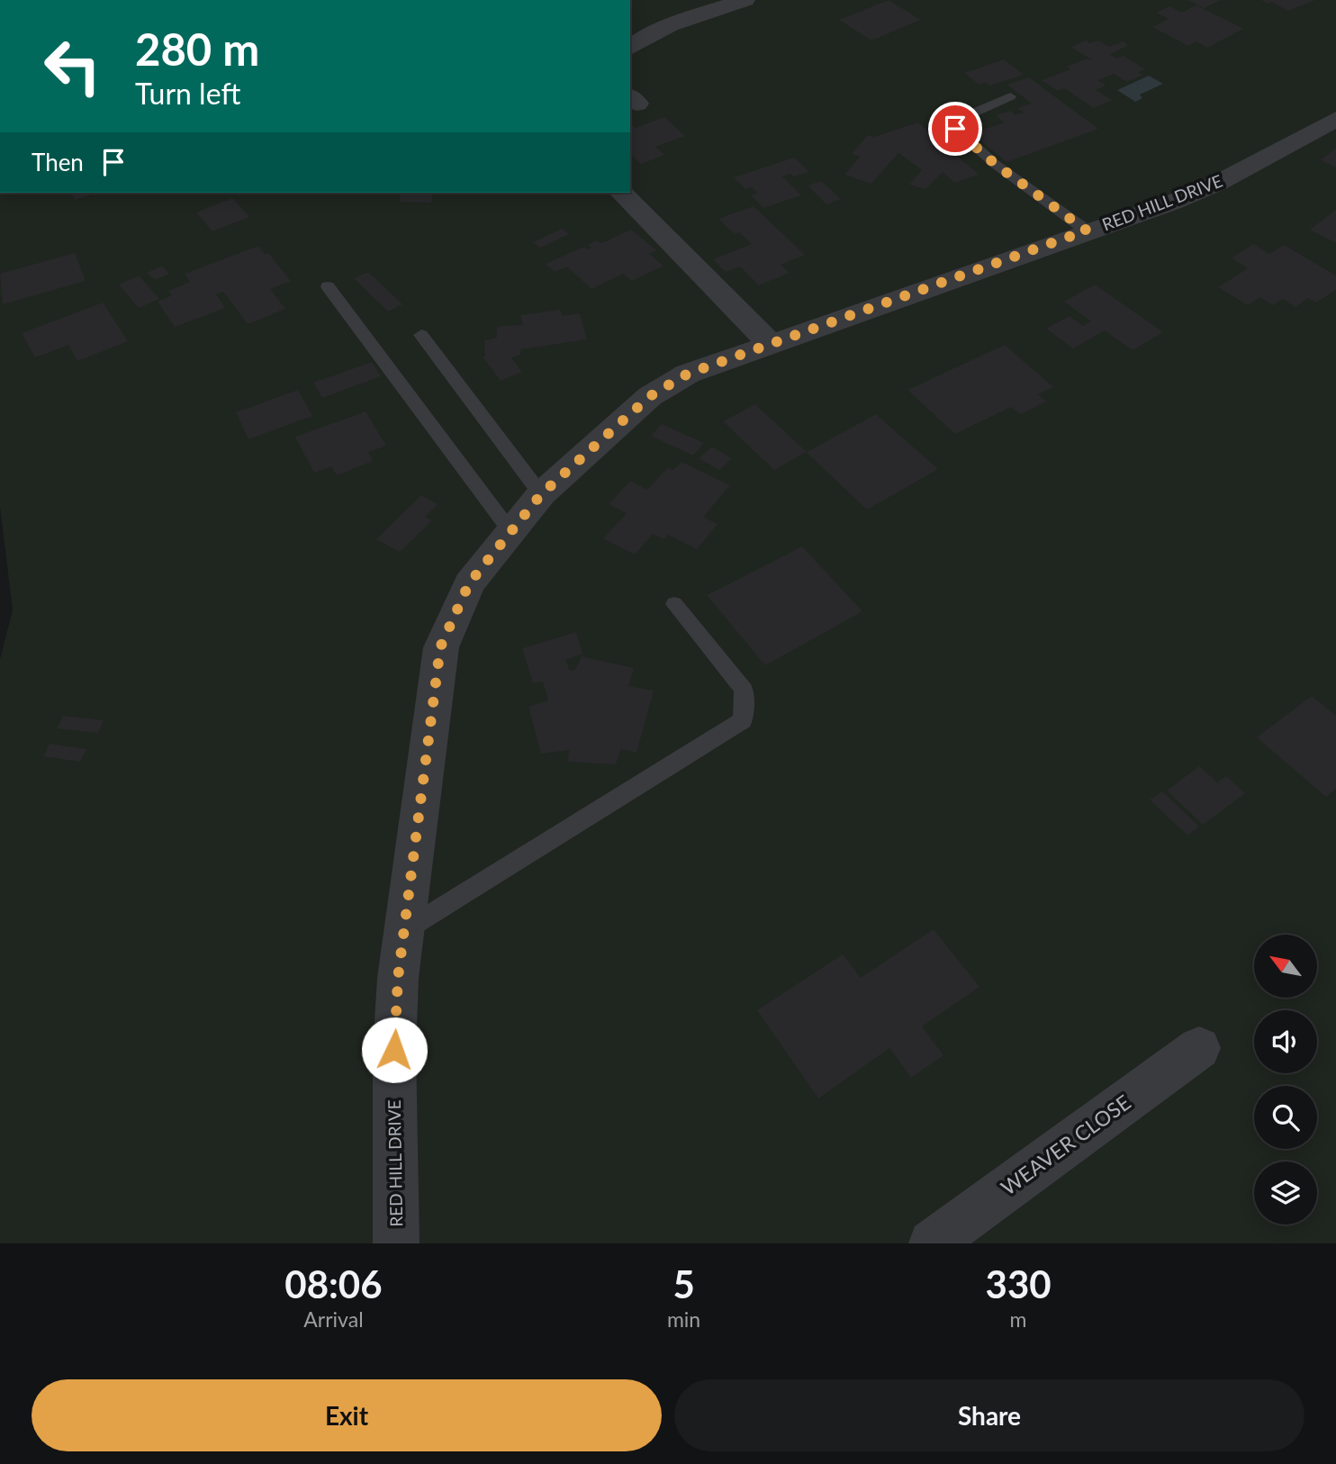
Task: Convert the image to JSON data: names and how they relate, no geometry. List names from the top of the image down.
{
  "streets": {
    "street": ["RED HILL DRIVE", "WEAVER CLOSE"]
  },
  "north": "top left",
  "page": {
    "turn": ["280 m", "Turn left"],
    "then": "Then",
    "eta": [
      "08:06",
      "Arrival",
      "5",
      "min",
      "330",
      "m"
    ],
    "buttons": ["Exit", "Share"]
  }
}
